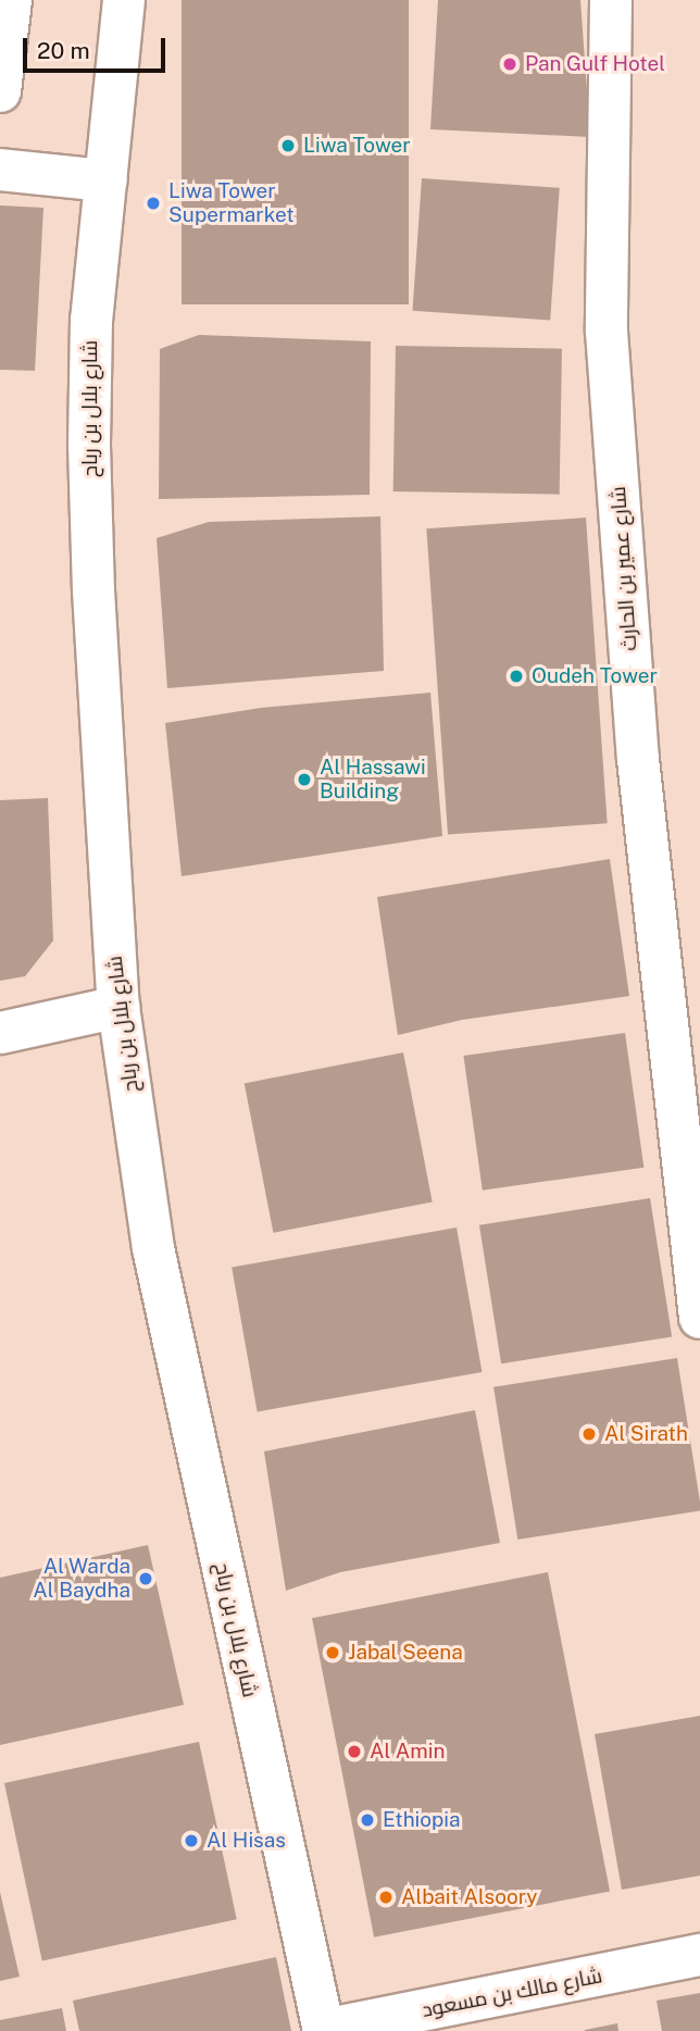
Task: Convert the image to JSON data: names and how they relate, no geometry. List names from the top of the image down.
{
  "streets": {
    "street": ["شارع بلال بن رباح", "شارع عمير بن الحارث", "شارع مالك بن مسعود"]
  },
  "crossings": [
    ["شارع بلال بن رباح", "شارع مالك بن مسعود"]
  ],
  "places": [
    "Pan Gulf Hotel",
    "Liwa Tower",
    "Liwa Tower Supermarket",
    "Oudeh Tower",
    "Al Hassawi Building",
    "Al Sirath",
    "Al Warda Al Baydha",
    "Jabal Seena",
    "Al Amin",
    "Ethiopia",
    "Al Hisas",
    "Albait Alsoory"
  ],
  "scale_bar": "20 m"
}
